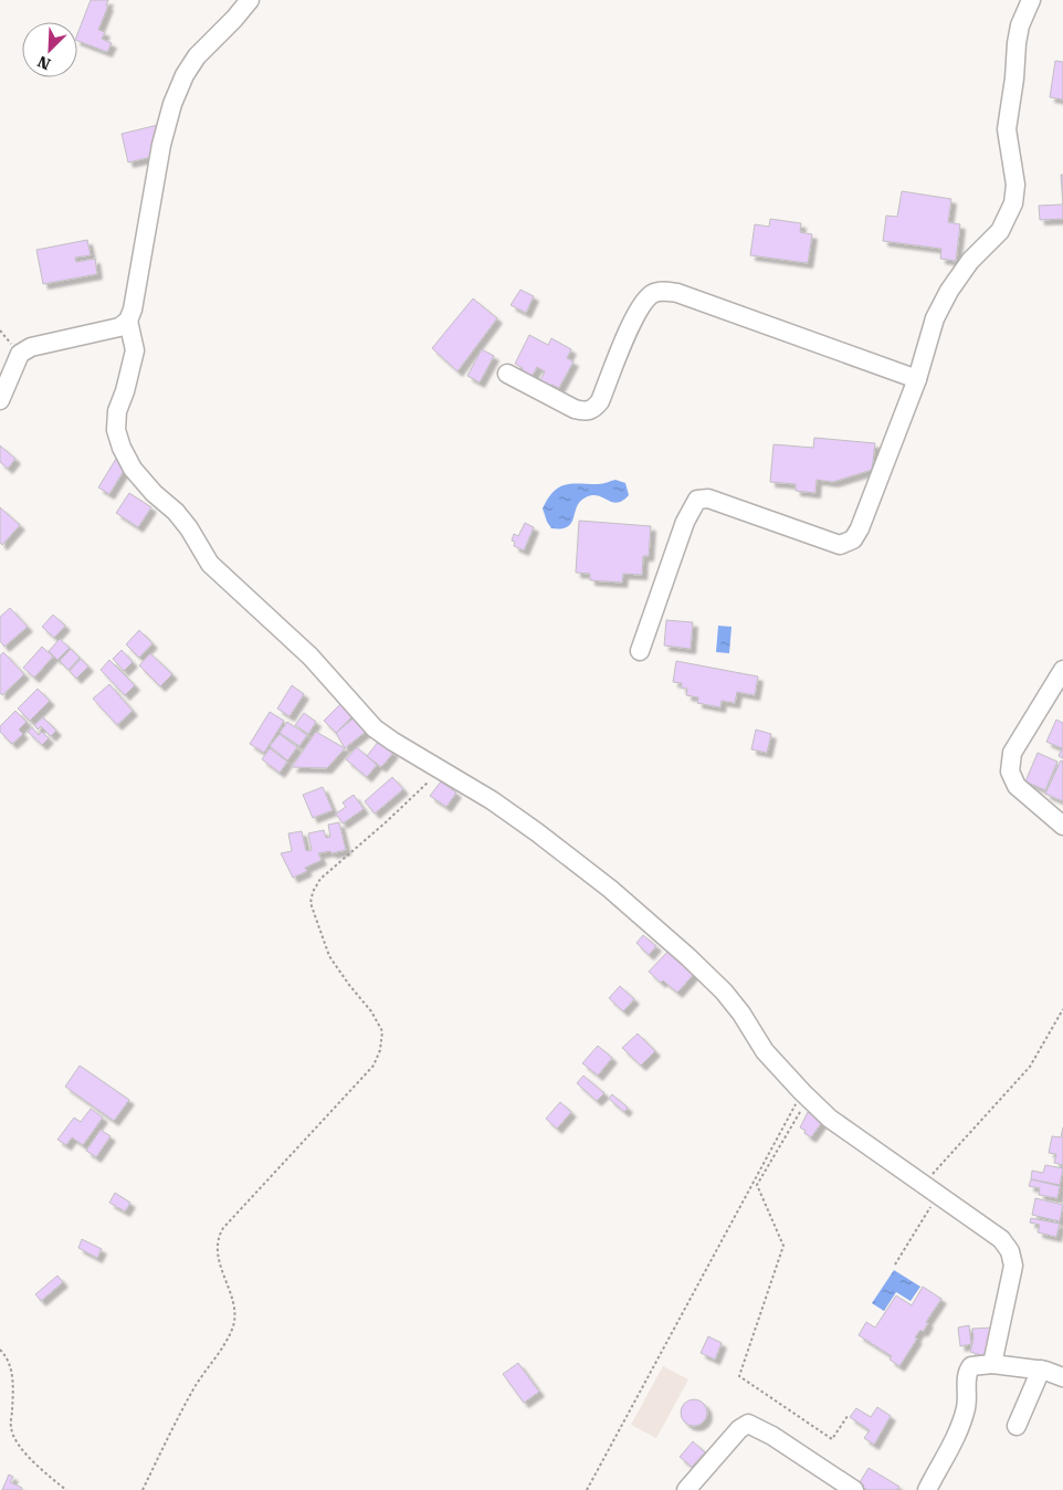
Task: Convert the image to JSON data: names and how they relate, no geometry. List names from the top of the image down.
{
  "north": "bottom left"
}
